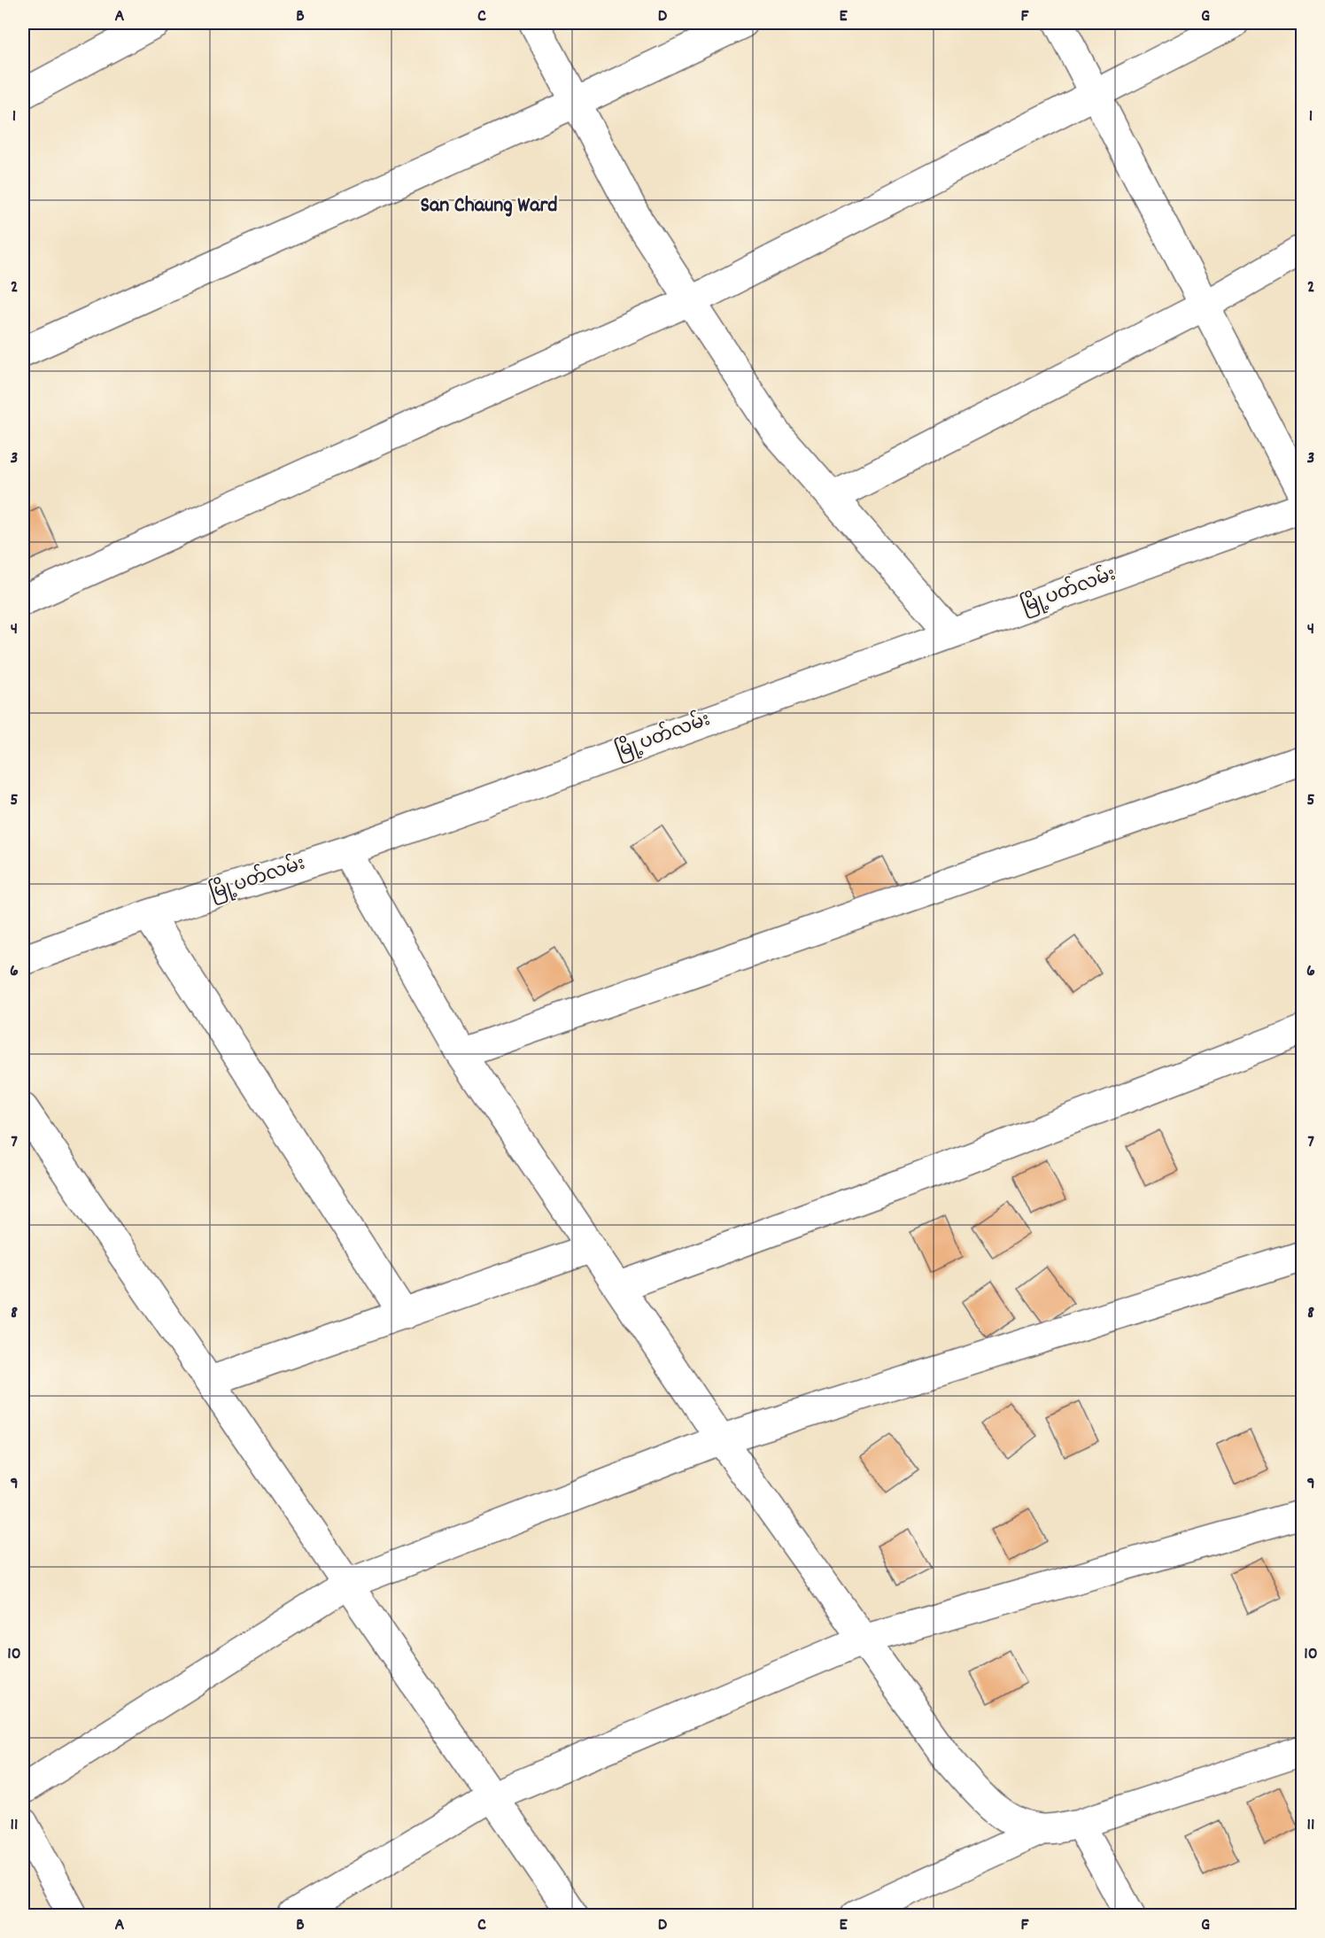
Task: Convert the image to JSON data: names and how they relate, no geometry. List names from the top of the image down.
{
  "streets": {
    "street": ["မြို့ပတ်လမ်း"]
  },
  "districts": ["San Chaung Ward"],
  "grid": {
    "columns": [
      "A",
      "B",
      "C",
      "D",
      "E",
      "F",
      "G"
    ],
    "rows": [
      "1",
      "2",
      "3",
      "4",
      "5",
      "6",
      "7",
      "8",
      "9",
      "10",
      "11"
    ]
  }
}
